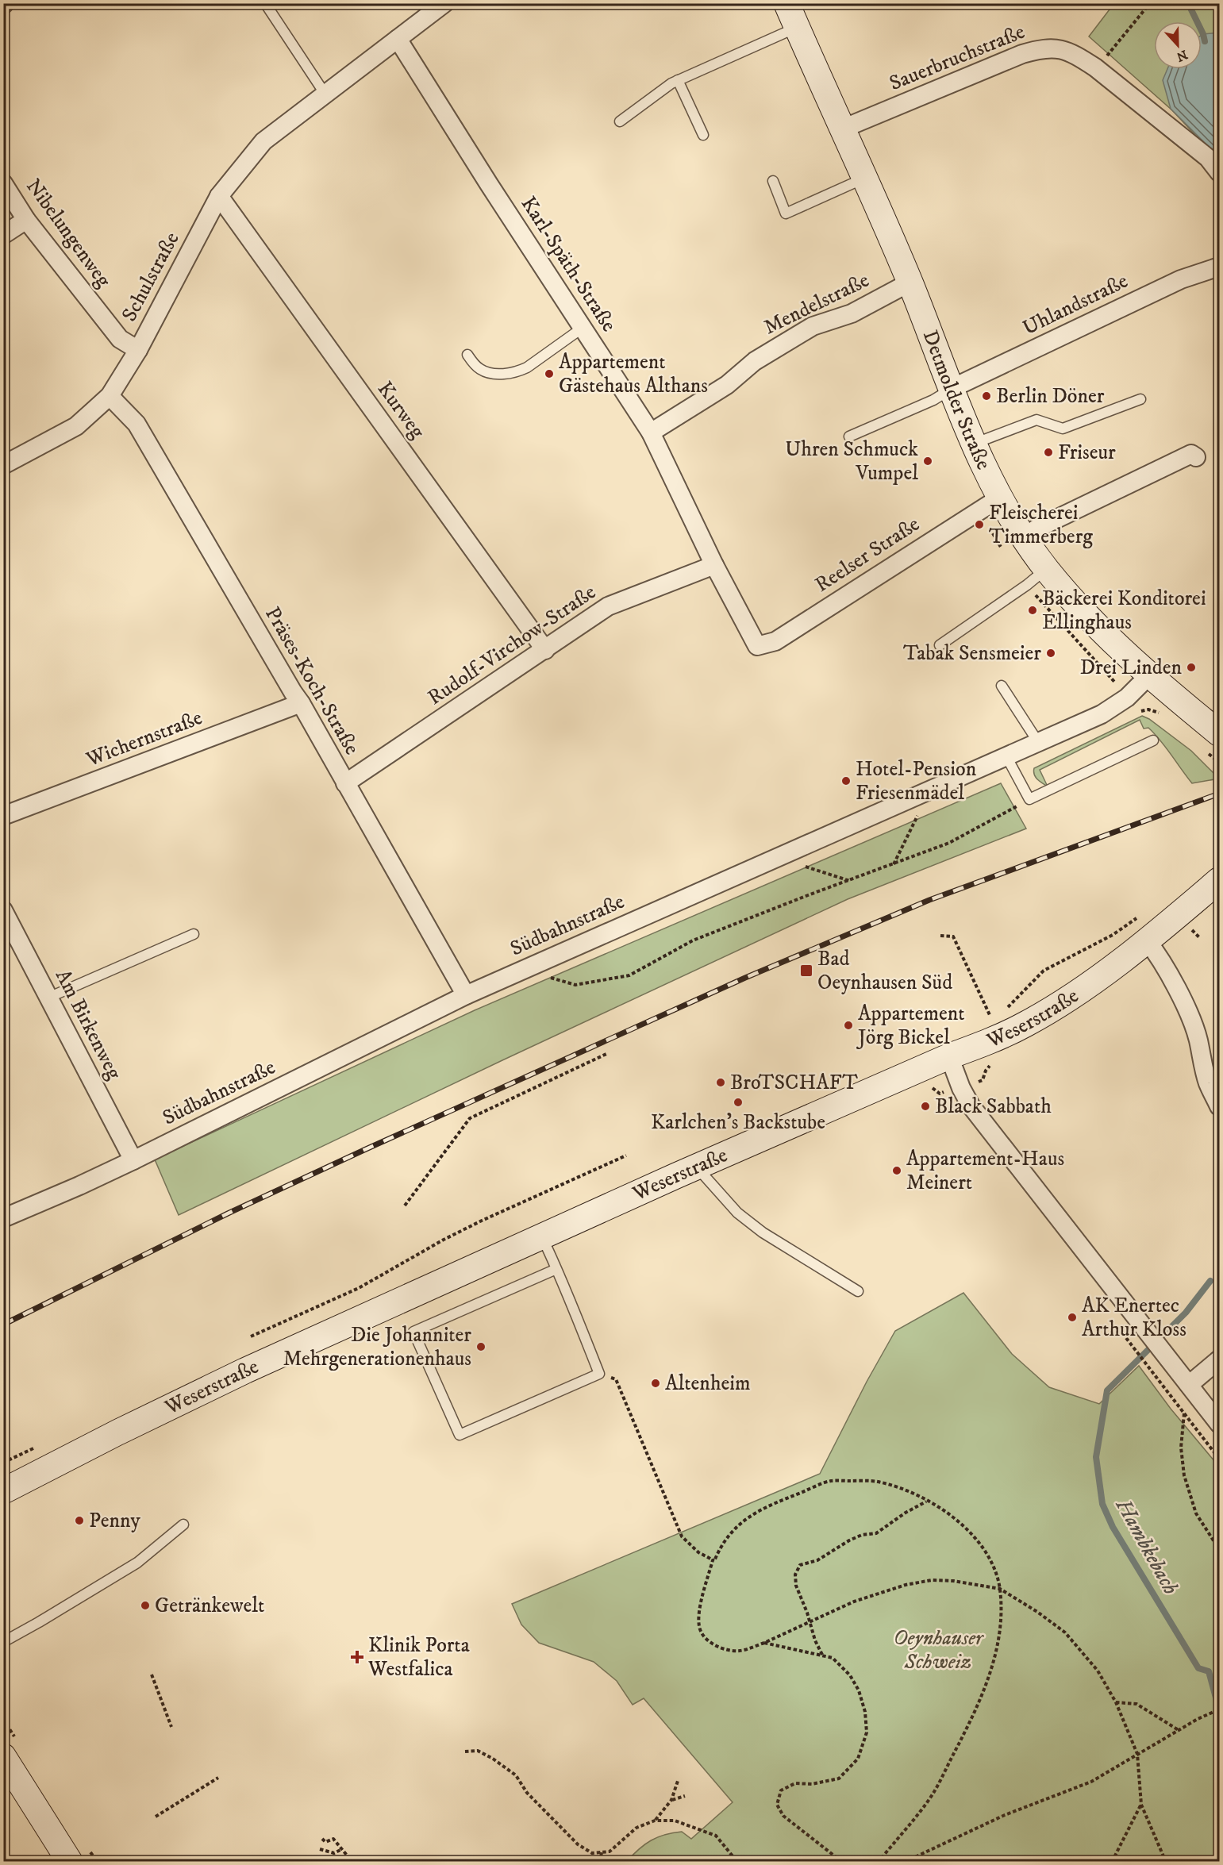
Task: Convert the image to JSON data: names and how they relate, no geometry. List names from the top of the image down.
{
  "streets": {
    "main road": ["Detmolder Straße", "Weserstraße"],
    "street": [
      "Sauerbruchstraße",
      "Nibelungenweg",
      "Karl-Späth-Straße",
      "Schulstraße",
      "Mendelstraße",
      "Uhlandstraße",
      "Kurweg",
      "Reelser Straße",
      "Rudolf-Virchow-Straße",
      "Präses-Koch-Straße",
      "Wichernstraße",
      "Südbahnstraße",
      "Am Birkenweg"
    ]
  },
  "crossings": [
    ["Sauerbruchstraße", "Detmolder Straße"],
    ["Nibelungenweg", "Schulstraße"],
    ["Karl-Späth-Straße", "Schulstraße"],
    ["Karl-Späth-Straße", "Mendelstraße"],
    ["Karl-Späth-Straße", "Reelser Straße"],
    ["Karl-Späth-Straße", "Rudolf-Virchow-Straße"],
    ["Schulstraße", "Kurweg"],
    ["Schulstraße", "Präses-Koch-Straße"],
    ["Mendelstraße", "Detmolder Straße"],
    ["Uhlandstraße", "Detmolder Straße"],
    ["Detmolder Straße", "Reelser Straße"],
    ["Detmolder Straße", "Südbahnstraße"],
    ["Kurweg", "Rudolf-Virchow-Straße"],
    ["Rudolf-Virchow-Straße", "Präses-Koch-Straße"],
    ["Präses-Koch-Straße", "Wichernstraße"],
    ["Präses-Koch-Straße", "Südbahnstraße"],
    ["Südbahnstraße", "Am Birkenweg"]
  ],
  "water": ["Hambkebach"],
  "parks": ["Oeynhauser Schweiz"],
  "places": {
    "other": [
      "Appartement Gästehaus Althans",
      "Berlin Döner",
      "Friseur",
      "Uhren Schmuck Vumpel",
      "Fleischerei Timmerberg",
      "Bäckerei Konditorei Ellinghaus",
      "Tabak Sensmeier",
      "Drei Linden",
      "Hotel-Pension Friesenmädel",
      "Appartement Jörg Bickel",
      "BroTSCHAFT",
      "Karlchen's Backstube",
      "Black Sabbath",
      "Appartement-Haus Meinert",
      "AK Enertec Arthur Kloss",
      "Die Johanniter Mehrgenerationenhaus",
      "Altenheim",
      "Penny",
      "Getränkewelt"
    ],
    "transit": ["Bad Oeynhausen Süd"],
    "health": ["Klinik Porta Westfalica"]
  },
  "north": "bottom"
}
